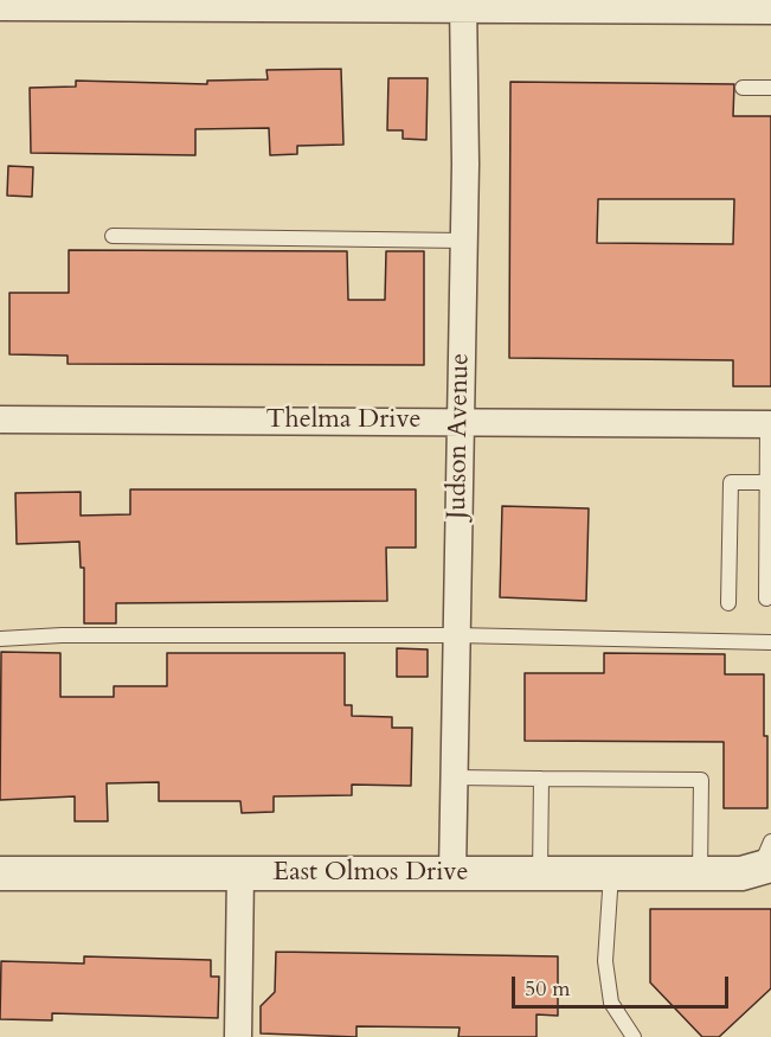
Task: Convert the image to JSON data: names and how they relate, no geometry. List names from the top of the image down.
{
  "streets": {
    "street": ["Thelma Drive", "Judson Avenue", "East Olmos Drive"]
  },
  "crossings": [
    ["Thelma Drive", "Judson Avenue"],
    ["Judson Avenue", "East Olmos Drive"]
  ],
  "scale_bar": "50 m"
}
